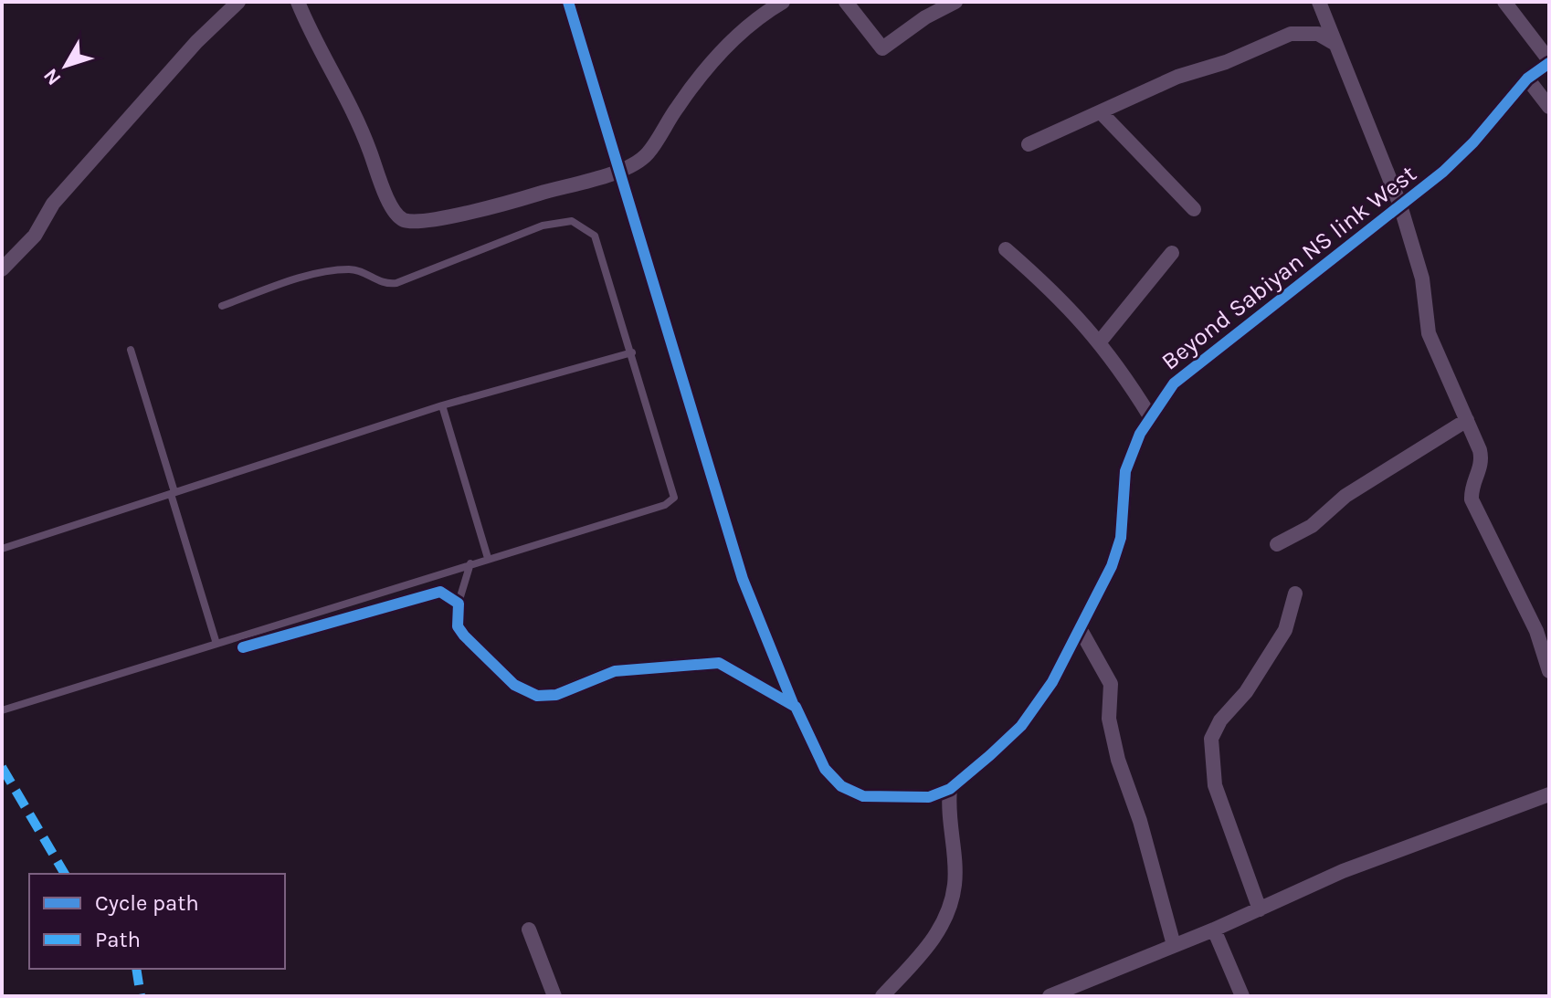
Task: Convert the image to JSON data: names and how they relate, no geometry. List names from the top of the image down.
{
  "streets": {
    "street": ["Beyond Sabiyan NS link West"]
  },
  "legend": ["Cycle path", "Path"],
  "north": "bottom left"
}
